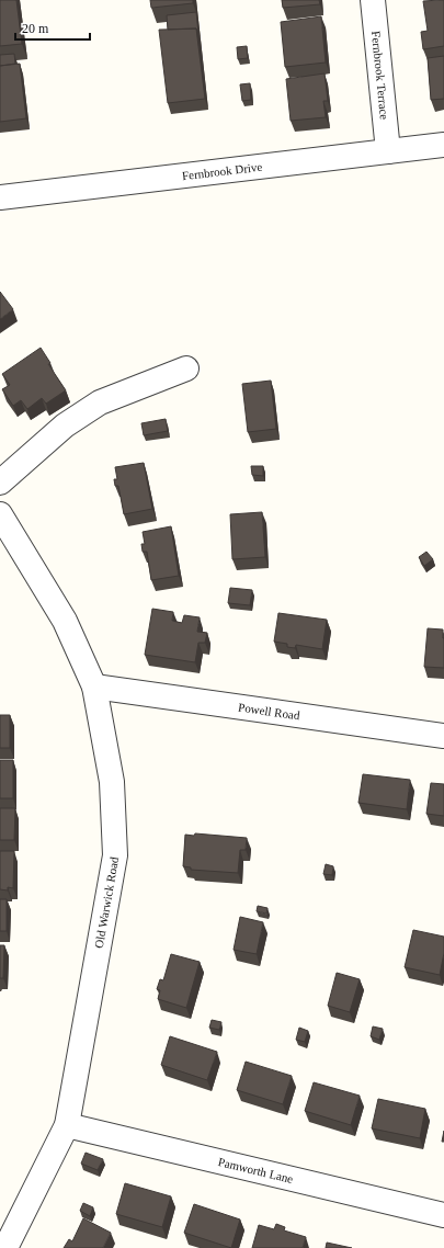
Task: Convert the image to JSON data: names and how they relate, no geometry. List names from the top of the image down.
{
  "streets": {
    "street": [
      "Fernbrook Terrace",
      "Fernbrook Drive",
      "Powell Road",
      "Old Warwick Road",
      "Pamworth Lane"
    ]
  },
  "crossings": [
    ["Fernbrook Terrace", "Fernbrook Drive"],
    ["Powell Road", "Old Warwick Road"],
    ["Old Warwick Road", "Pamworth Lane"]
  ],
  "scale_bar": "20 m"
}
